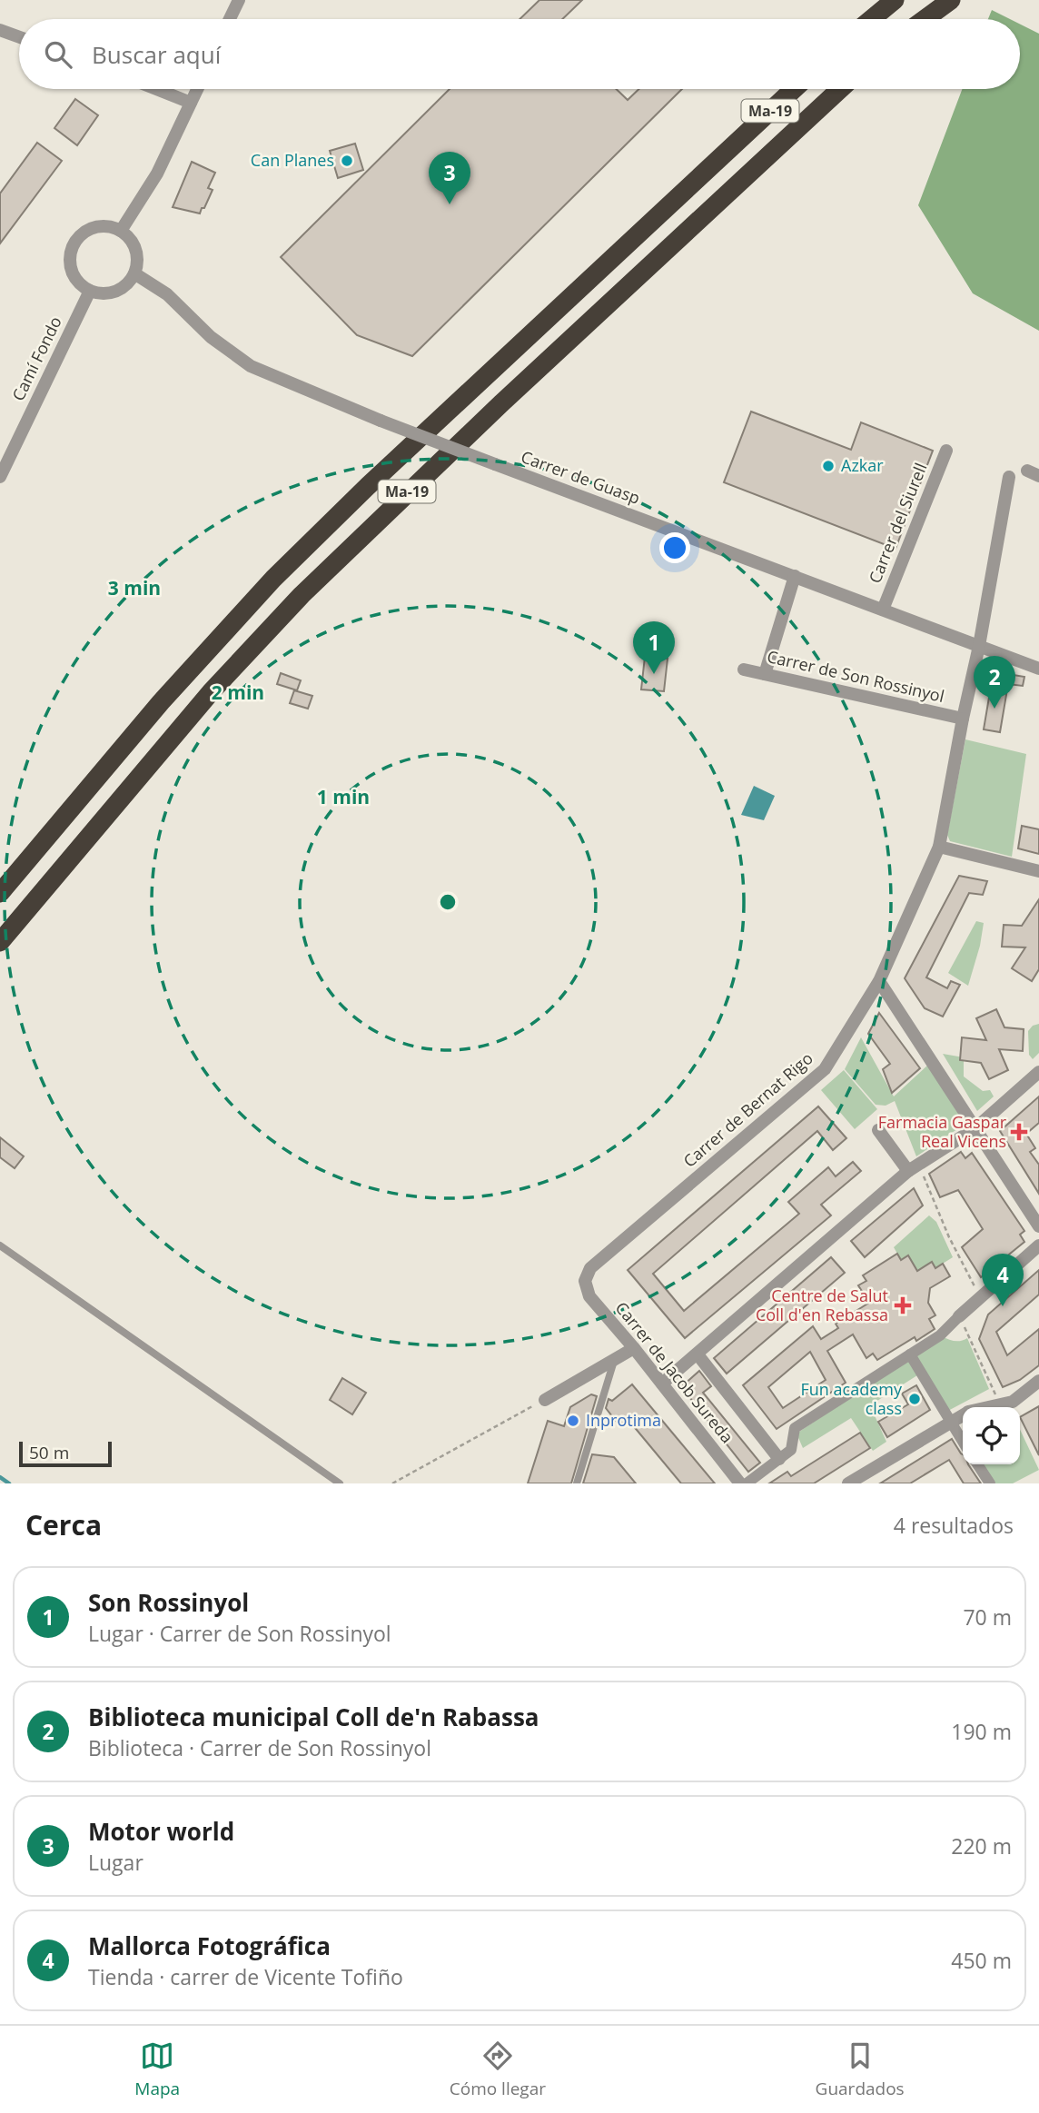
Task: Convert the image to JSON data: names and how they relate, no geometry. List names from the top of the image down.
{
  "streets": {
    "highway": ["Ma-19"],
    "street": [
      "Camí Fondo",
      "Carrer de Guasp",
      "Carrer del Siurell",
      "Carrer de Son Rossinyol",
      "Carrer de Bernat Rigo",
      "Carrer de Jacob Sureda"
    ]
  },
  "crossings": [
    ["Camí Fondo", "Carrer de Guasp"],
    ["Carrer de Guasp", "Carrer del Siurell"],
    ["Carrer de Guasp", "Carrer de Son Rossinyol"],
    ["Carrer de Son Rossinyol", "Carrer de Bernat Rigo"],
    ["Carrer de Bernat Rigo", "Carrer de Jacob Sureda"]
  ],
  "places": {
    "other": [
      "Can Planes",
      "Azkar",
      "Fun academy class",
      "Inprotima"
    ],
    "health": ["Farmacia Gaspar Real Vicens", "Centre de Salut Coll d'en Rebassa"]
  },
  "scale_bar": "50 m",
  "page": {
    "search": "Buscar aquí",
    "pins": [
      "3",
      "1",
      "2",
      "4"
    ],
    "scale": "50 m",
    "heading": ["Cerca", "4 resultados"],
    "list": [
      {
        "mark": "1",
        "name": "Son Rossinyol",
        "note": "Lugar · Carrer de Son Rossinyol",
        "value": "70 m"
      },
      {
        "mark": "2",
        "name": "Biblioteca municipal Coll de'n Rabassa",
        "note": "Biblioteca · Carrer de Son Rossinyol",
        "value": "190 m"
      },
      {
        "mark": "3",
        "name": "Motor world",
        "note": "Lugar",
        "value": "220 m"
      },
      {
        "mark": "4",
        "name": "Mallorca Fotográfica",
        "note": "Tienda · carrer de Vicente Tofiño",
        "value": "450 m"
      }
    ],
    "nav": ["Mapa", "Cómo llegar", "Guardados"]
  },
  "rings": ["3 min", "2 min", "1 min"]
}
